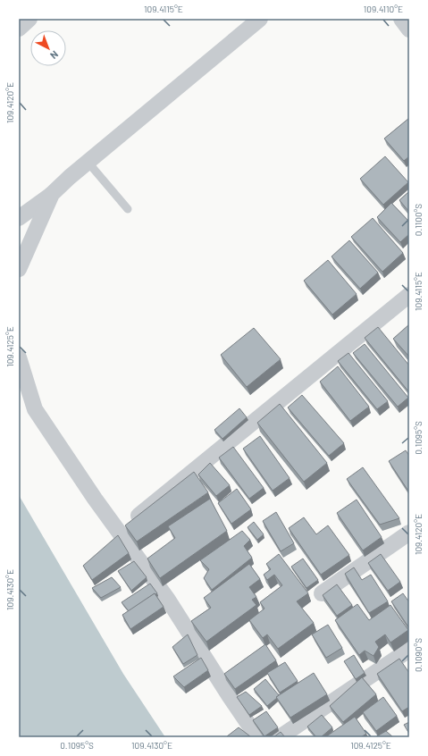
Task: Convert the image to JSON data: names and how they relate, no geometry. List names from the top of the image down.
{
  "north": "bottom right",
  "coordinates": [
    "109.4115°E",
    "109.4110°E",
    "109.4120°E",
    "0.1100°S",
    "109.4125°E",
    "0.1095°S",
    "109.4130°E",
    "0.1090°S"
  ]
}
